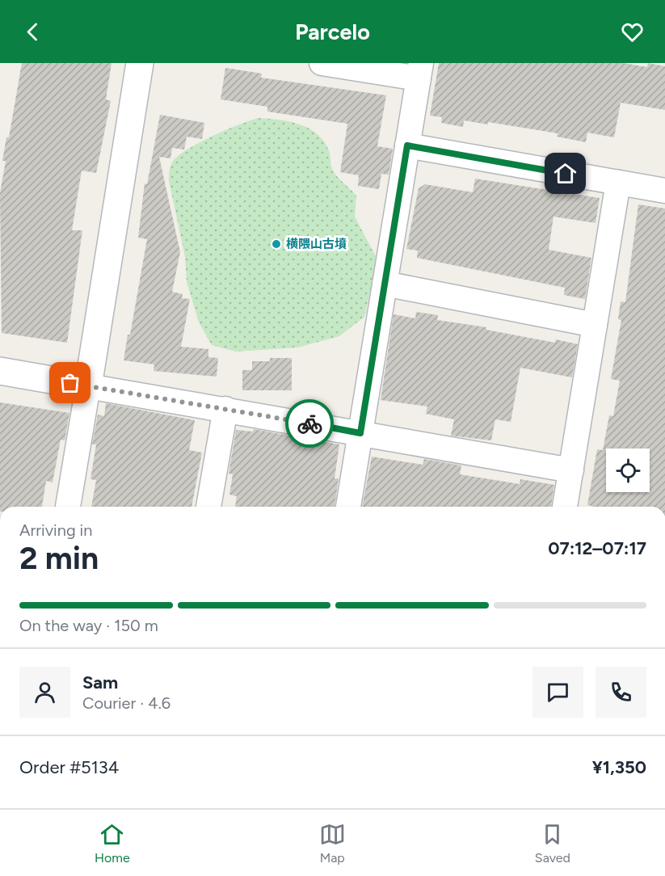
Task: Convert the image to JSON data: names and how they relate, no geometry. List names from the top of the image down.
{
  "places": ["横隈山古墳"],
  "page": {
    "header": "Parcelo",
    "heading": ["2 min", "Arriving in", "07:12–07:17"],
    "panel": [
      "Sam",
      "Courier · 4.6",
      "Order #5134",
      "¥1,350"
    ],
    "bar": "On the way · 150 m",
    "tabs": ["Home", "Map", "Saved"]
  }
}
